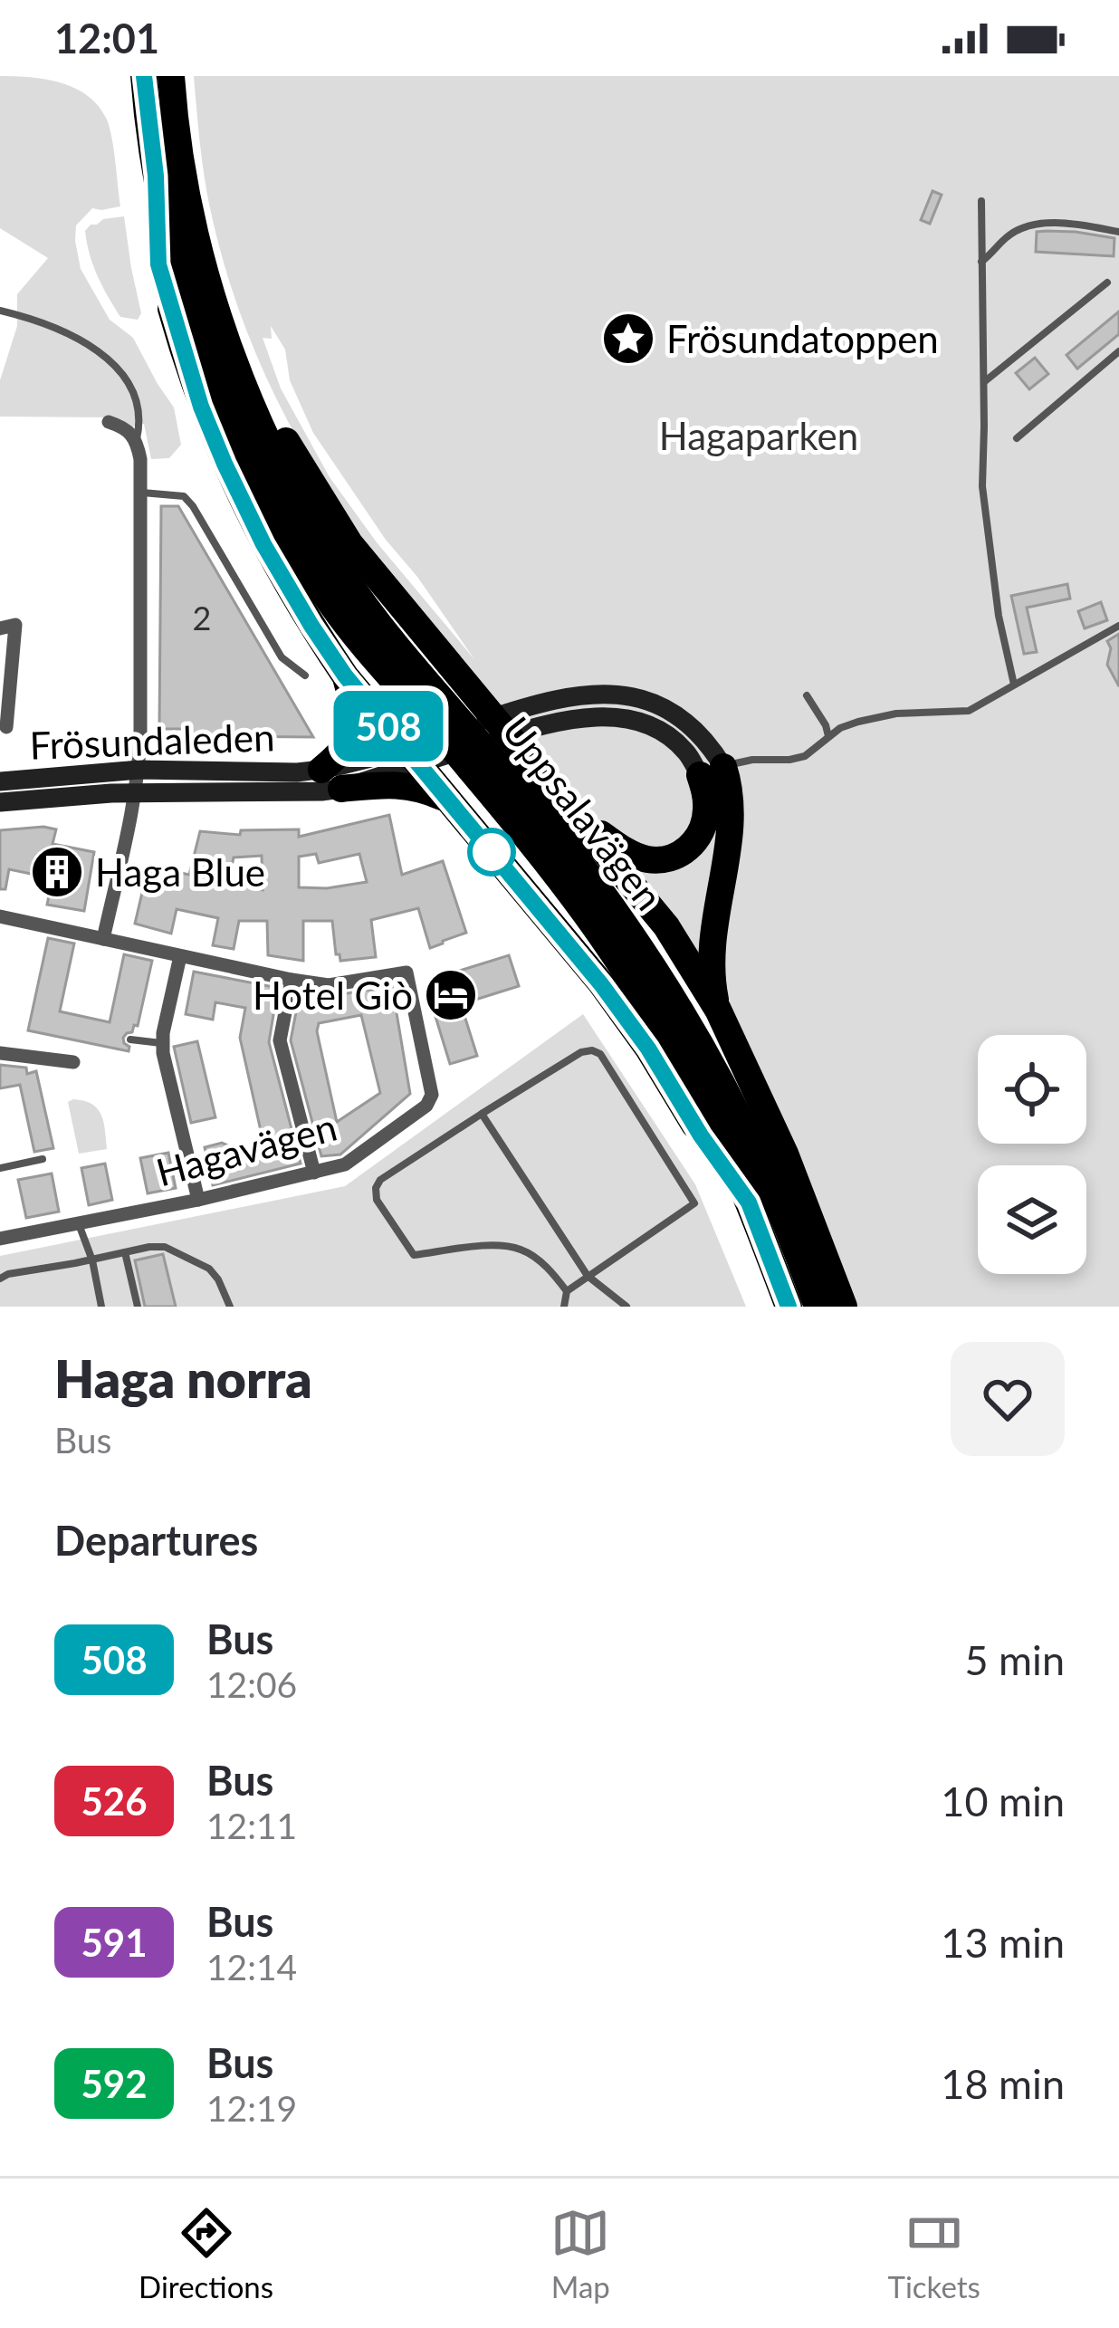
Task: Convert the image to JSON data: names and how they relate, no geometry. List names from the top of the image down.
{
  "streets": {
    "highway": ["Uppsalavägen"],
    "main road": ["Frösundaleden"],
    "street": ["Hagavägen"]
  },
  "parks": ["Hagaparken"],
  "places": {
    "place": ["Frösundatoppen"],
    "building": ["Haga Blue"],
    "hotel": ["Hotel Giò"]
  },
  "lines": ["bus line 508"],
  "house_numbers": ["2"],
  "page": {
    "status": "12:01",
    "on_map": "508",
    "heading": [
      ["Haga norra", "Bus"],
      "Departures"
    ],
    "list": [
      {
        "mark": "508",
        "name": "Bus",
        "note": "12:06",
        "value": "5 min"
      },
      {
        "mark": "526",
        "name": "Bus",
        "note": "12:11",
        "value": "10 min"
      },
      {
        "mark": "591",
        "name": "Bus",
        "note": "12:14",
        "value": "13 min"
      },
      {
        "mark": "592",
        "name": "Bus",
        "note": "12:19",
        "value": "18 min"
      }
    ],
    "tabs": ["Directions", "Map", "Tickets"]
  }
}
